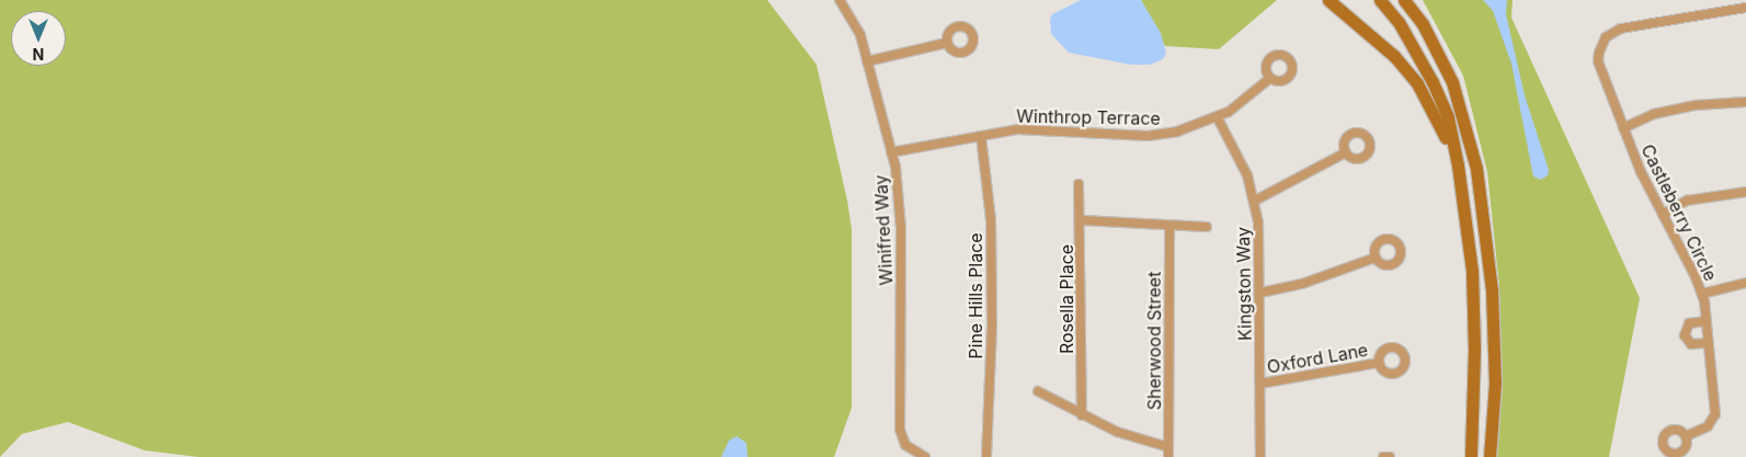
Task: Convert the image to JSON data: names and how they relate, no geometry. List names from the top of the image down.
{
  "streets": {
    "street": [
      "Winthrop Terrace",
      "Castleberry Circle",
      "Winifred Way",
      "Kingston Way",
      "Pine Hills Place",
      "Rosella Place",
      "Sherwood Street",
      "Oxford Lane"
    ]
  },
  "crossings": [
    ["Winthrop Terrace", "Winifred Way"],
    ["Winthrop Terrace", "Kingston Way"],
    ["Winthrop Terrace", "Pine Hills Place"],
    ["Kingston Way", "Oxford Lane"]
  ],
  "north": "bottom"
}
